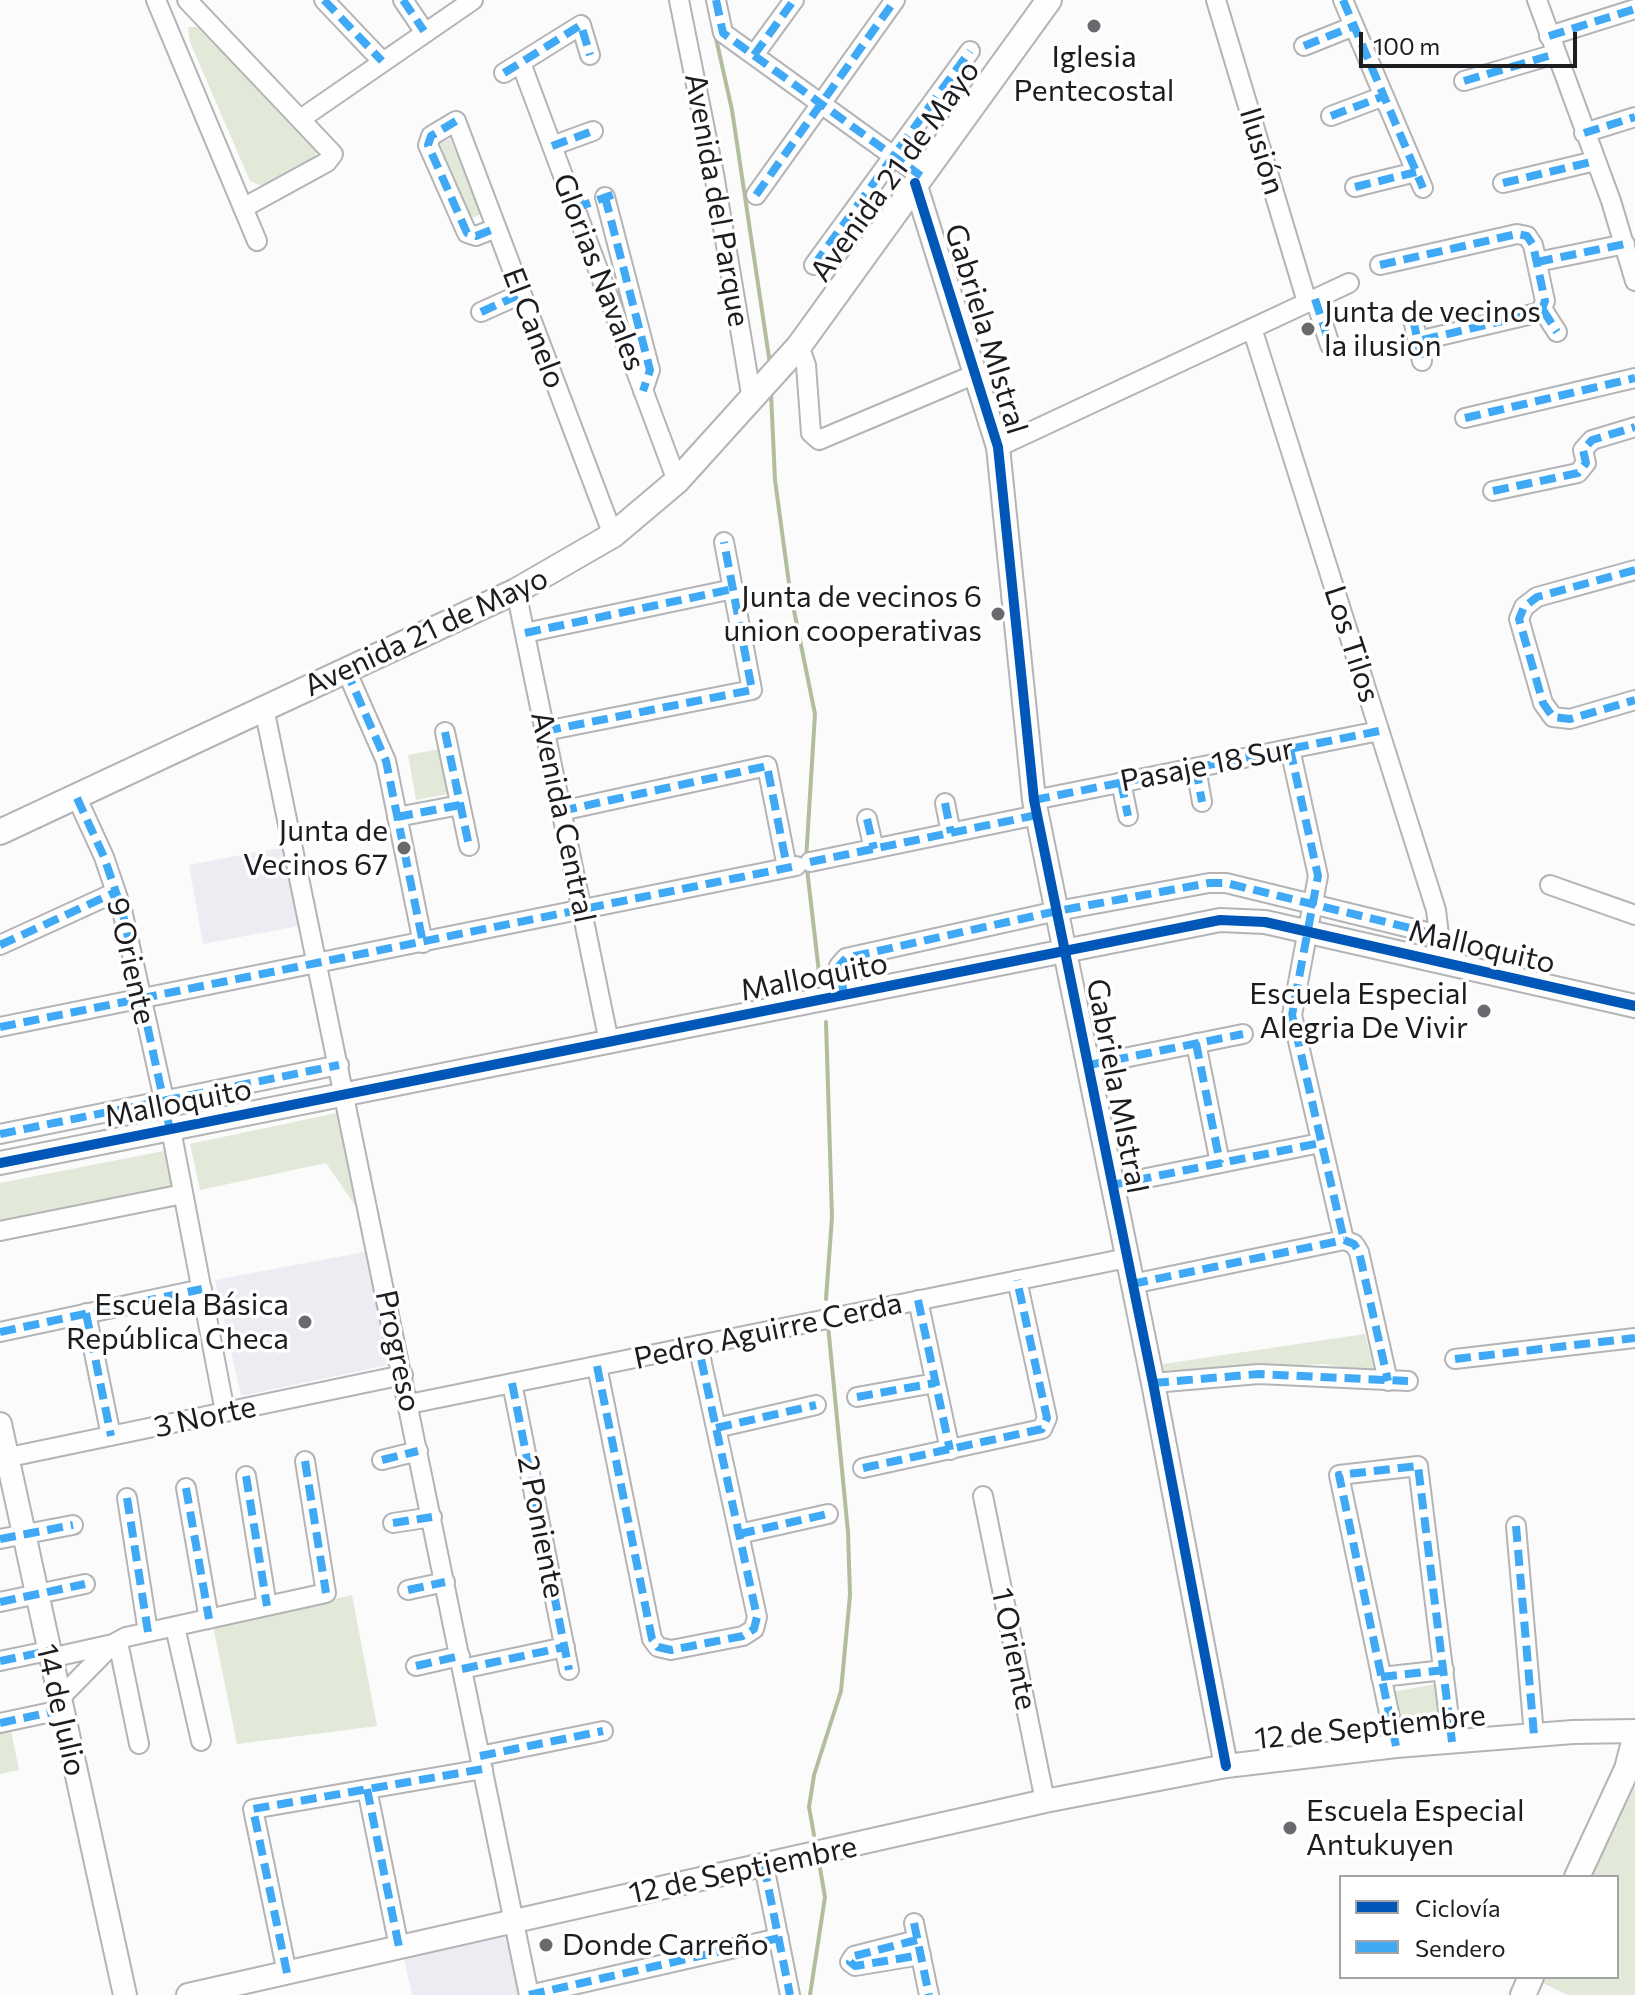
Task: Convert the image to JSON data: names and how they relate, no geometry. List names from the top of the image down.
{
  "streets": {
    "main road": ["Avenida 21 de Mayo"],
    "street": [
      "Ilusión",
      "Avenida del Parque",
      "Glorias Navales",
      "El Canelo",
      "Gabriela MIstral",
      "Los Tilos",
      "Pasaje 18 Sur",
      "Avenida Central",
      "Malloquito",
      "9 Oriente",
      "Pedro Aguirre Cerda",
      "Progreso",
      "3 Norte",
      "2 Poniente",
      "1 Oriente",
      "14 de Julio",
      "12 de Septiembre"
    ]
  },
  "crossings": [
    ["Avenida 21 de Mayo", "Avenida del Parque"],
    ["Avenida 21 de Mayo", "Glorias Navales"],
    ["Avenida 21 de Mayo", "El Canelo"],
    ["Avenida 21 de Mayo", "Gabriela MIstral"],
    ["Avenida 21 de Mayo", "Avenida Central"],
    ["Avenida 21 de Mayo", "9 Oriente"],
    ["Avenida 21 de Mayo", "Progreso"],
    ["Gabriela MIstral", "Pasaje 18 Sur"],
    ["Gabriela MIstral", "Malloquito"],
    ["Gabriela MIstral", "Pedro Aguirre Cerda"],
    ["Gabriela MIstral", "12 de Septiembre"],
    ["Los Tilos", "Pasaje 18 Sur"],
    ["Los Tilos", "Malloquito"],
    ["Pasaje 18 Sur", "Avenida Central"],
    ["Pasaje 18 Sur", "9 Oriente"],
    ["Pasaje 18 Sur", "Progreso"],
    ["Avenida Central", "Malloquito"],
    ["Malloquito", "9 Oriente"],
    ["Malloquito", "Progreso"],
    ["9 Oriente", "3 Norte"],
    ["Pedro Aguirre Cerda", "Progreso"],
    ["Pedro Aguirre Cerda", "2 Poniente"],
    ["Progreso", "3 Norte"],
    ["Progreso", "12 de Septiembre"],
    ["3 Norte", "14 de Julio"],
    ["1 Oriente", "12 de Septiembre"]
  ],
  "places": [
    "Iglesia Pentecostal",
    "Junta de vecinos la ilusion",
    "Junta de vecinos 6 union cooperativas",
    "Junta de Vecinos 67",
    "Escuela Especial Alegria De Vivir",
    "Escuela Básica República Checa",
    "Escuela Especial Antukuyen",
    "Donde Carreño"
  ],
  "legend": ["Ciclovía", "Sendero"],
  "scale_bar": "100 m"
}
